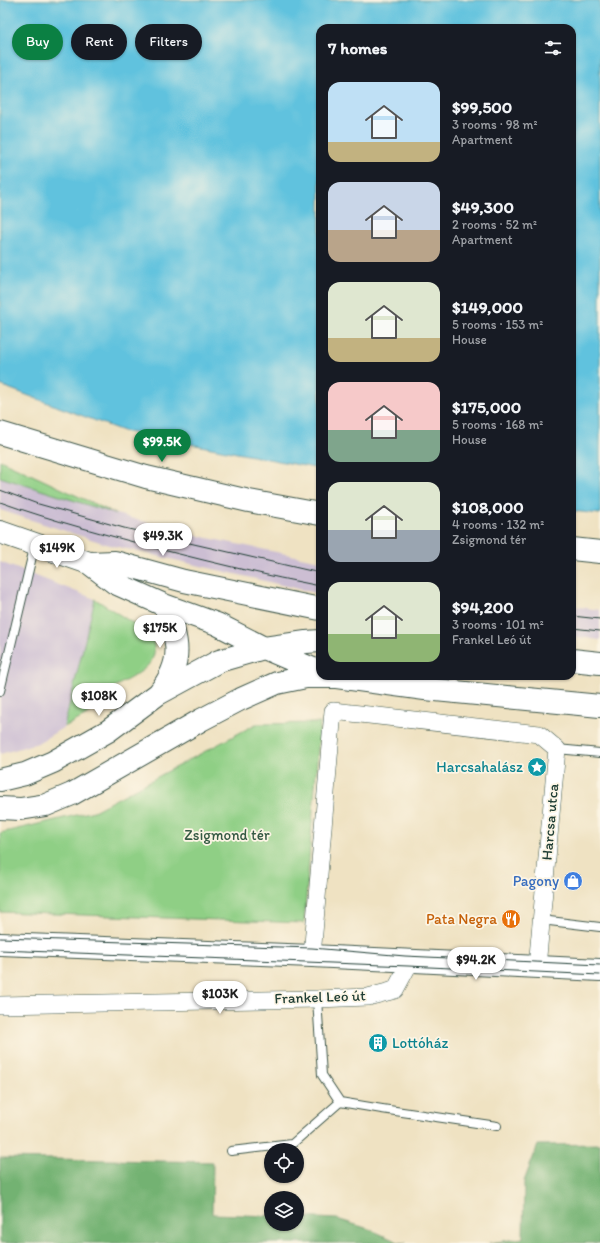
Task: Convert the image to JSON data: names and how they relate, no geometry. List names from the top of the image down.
{
  "streets": {
    "street": ["Harcsa utca", "Frankel Leó út"]
  },
  "parks": ["Zsigmond tér"],
  "places": {
    "place": ["Harcsahalász"],
    "shop": ["Pagony"],
    "restaurant": ["Pata Negra"],
    "building": ["Lottóház"]
  },
  "page": {
    "chip": ["Buy", "Rent", "Filters"],
    "heading": "7 homes",
    "list": [
      {
        "name": "$99,500",
        "note": "3 rooms · 98 m² · Apartment"
      },
      {
        "name": "$49,300",
        "note": "2 rooms · 52 m² · Apartment"
      },
      {
        "name": "$149,000",
        "note": "5 rooms · 153 m² · House"
      },
      {
        "name": "$175,000",
        "note": "5 rooms · 168 m² · House"
      },
      {
        "name": "$108,000",
        "note": "4 rooms · 132 m² · Zsigmond tér"
      },
      {
        "name": "$94,200",
        "note": "3 rooms · 101 m² · Frankel Leó út"
      }
    ],
    "price": [
      "$99.5K",
      "$49.3K",
      "$149K",
      "$175K",
      "$108K",
      "$94.2K",
      "$103K"
    ]
  }
}
